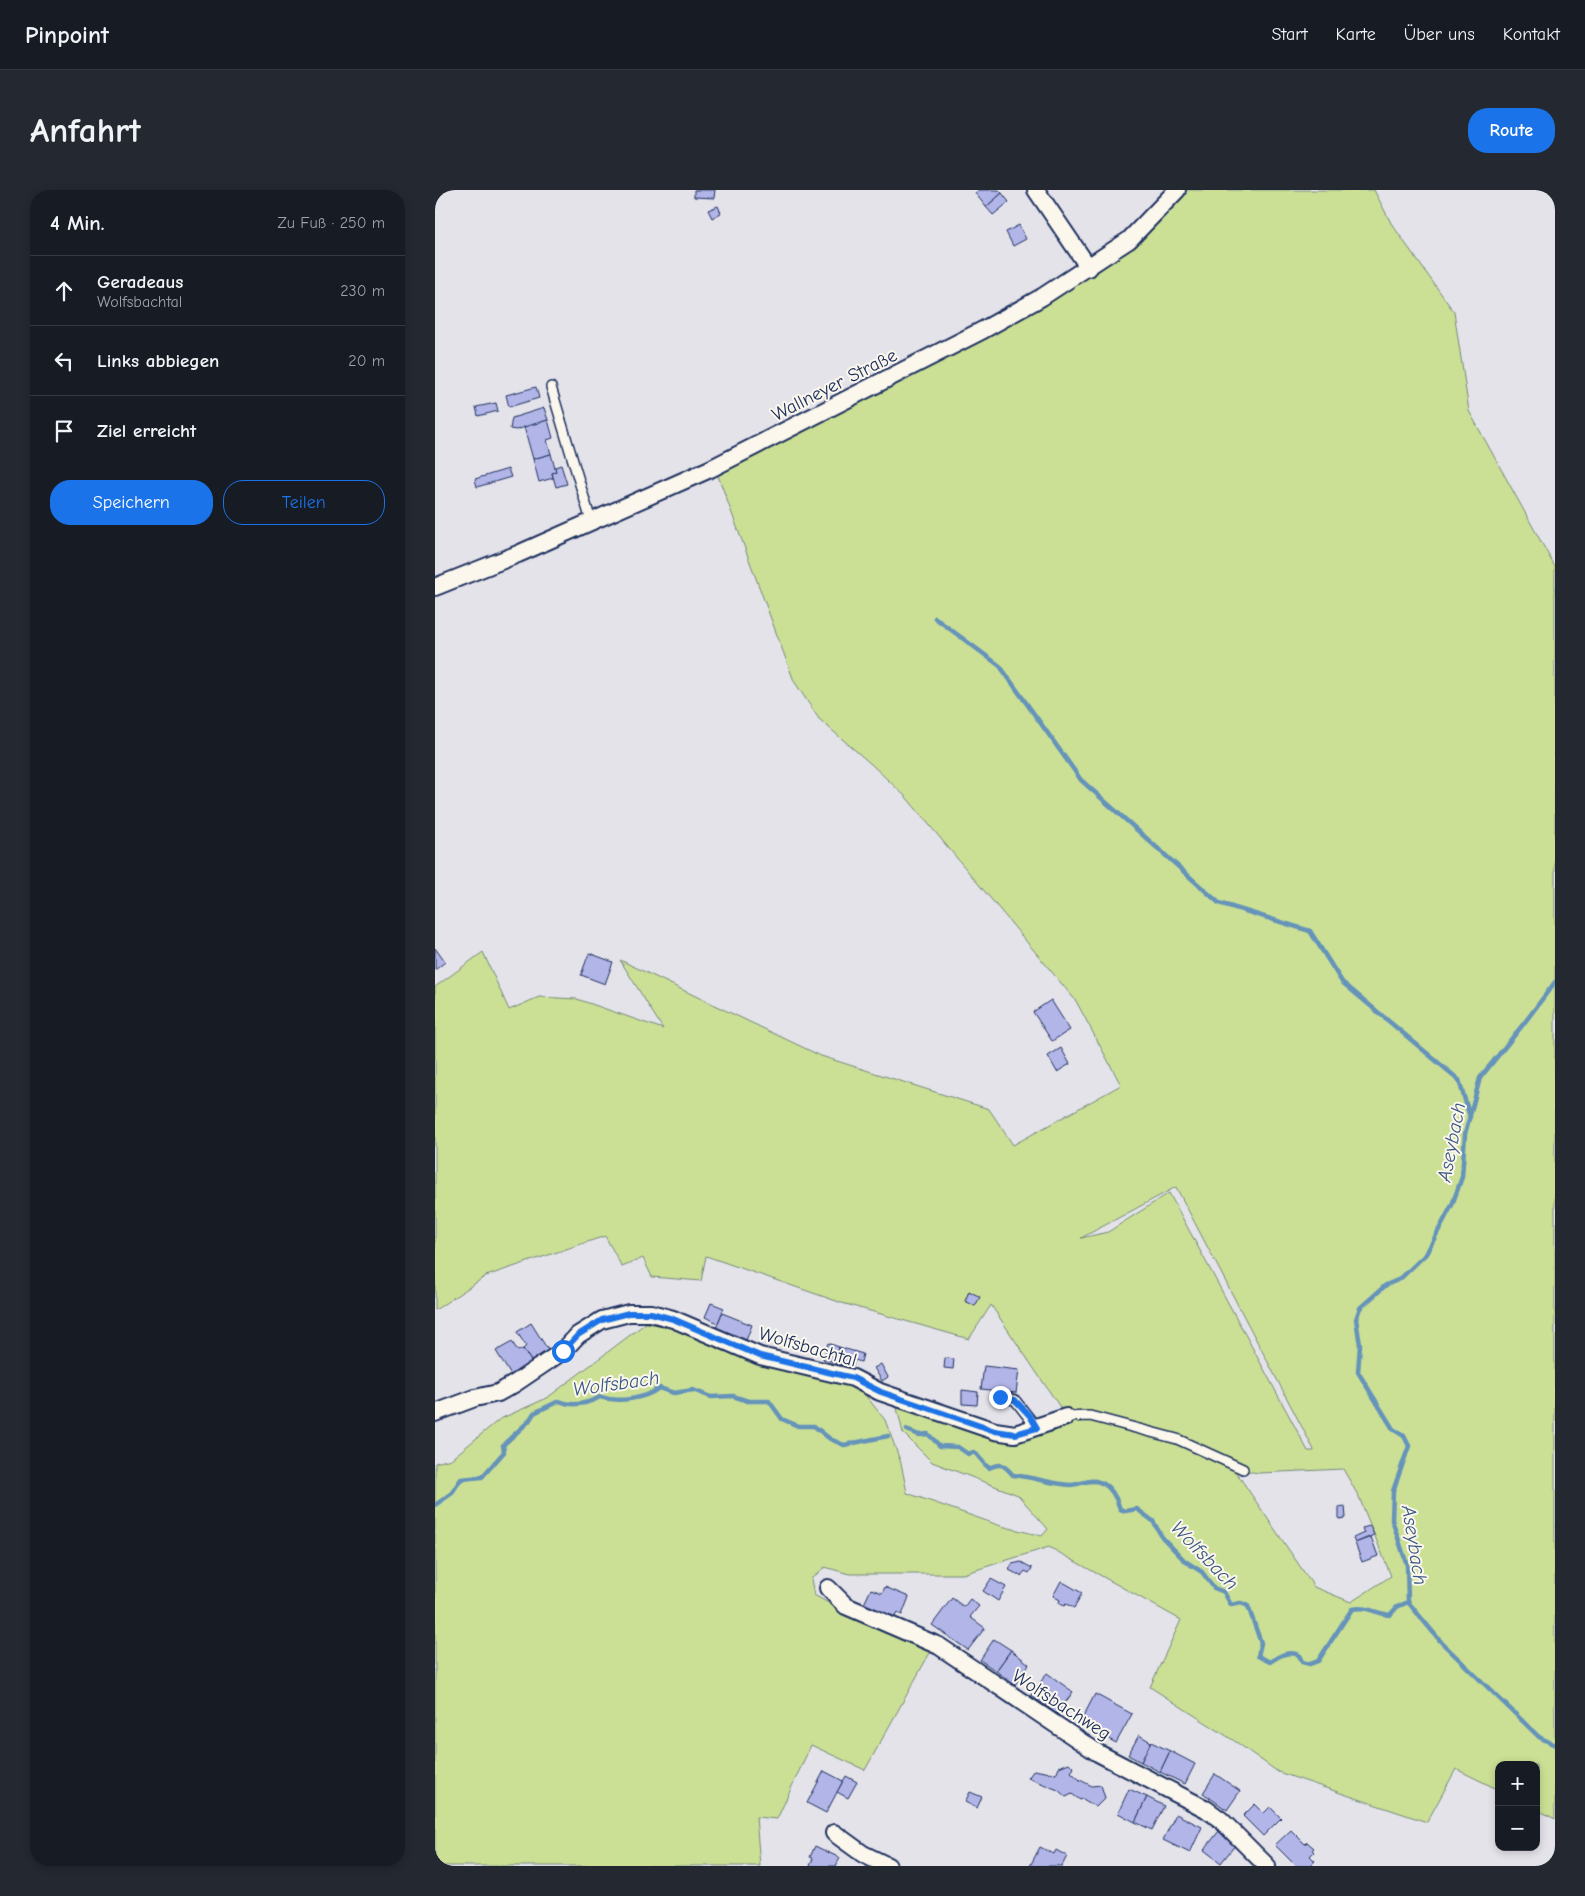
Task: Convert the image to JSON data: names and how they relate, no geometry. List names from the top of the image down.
{
  "streets": {
    "street": ["Wallneyer Straße", "Wolfsbachtal", "Wolfsbachweg"]
  },
  "water": ["Aseybach", "Wolfsbach"],
  "page": {
    "header": "Pinpoint",
    "nav": [
      "Start",
      "Karte",
      "Über uns",
      "Kontakt"
    ],
    "buttons": [
      "Route",
      ["Speichern", "Teilen"]
    ],
    "title": "Anfahrt",
    "heading": ["4 Min.", "Zu Fuß · 250 m"],
    "list": [
      ["Geradeaus", "Wolfsbachtal", "230 m"],
      ["Links abbiegen", "20 m"],
      "Ziel erreicht"
    ],
    "map_buttons": ["+", "−"]
  }
}
